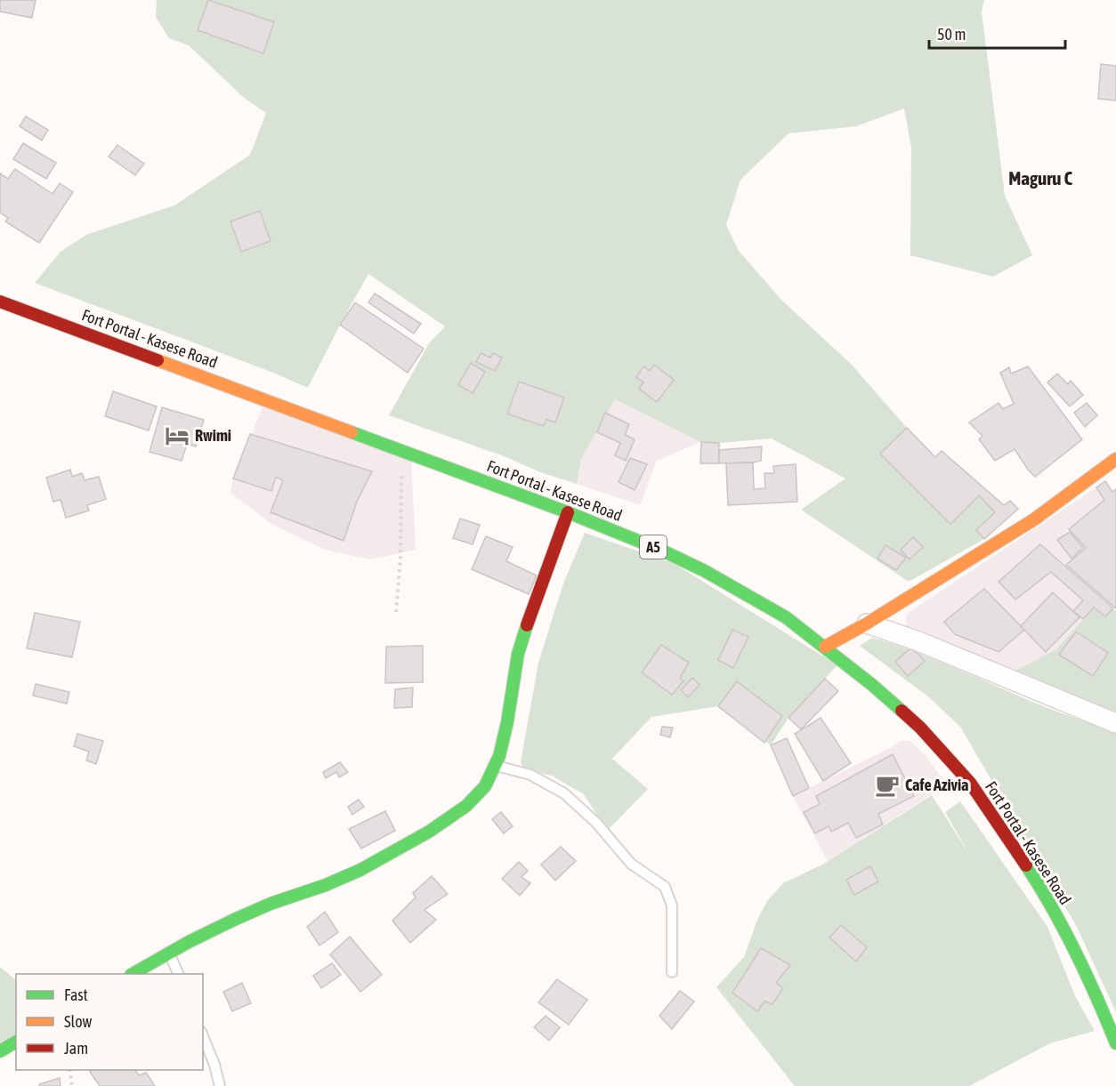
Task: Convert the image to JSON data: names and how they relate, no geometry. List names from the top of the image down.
{
  "streets": {
    "main road": ["Fort Portal - Kasese Road", "A5"]
  },
  "districts": ["Maguru C"],
  "places": {
    "hotel": ["Rwimi"],
    "cafe": ["Cafe Azivia"]
  },
  "legend": ["Fast", "Slow", "Jam"],
  "scale_bar": "50 m"
}
